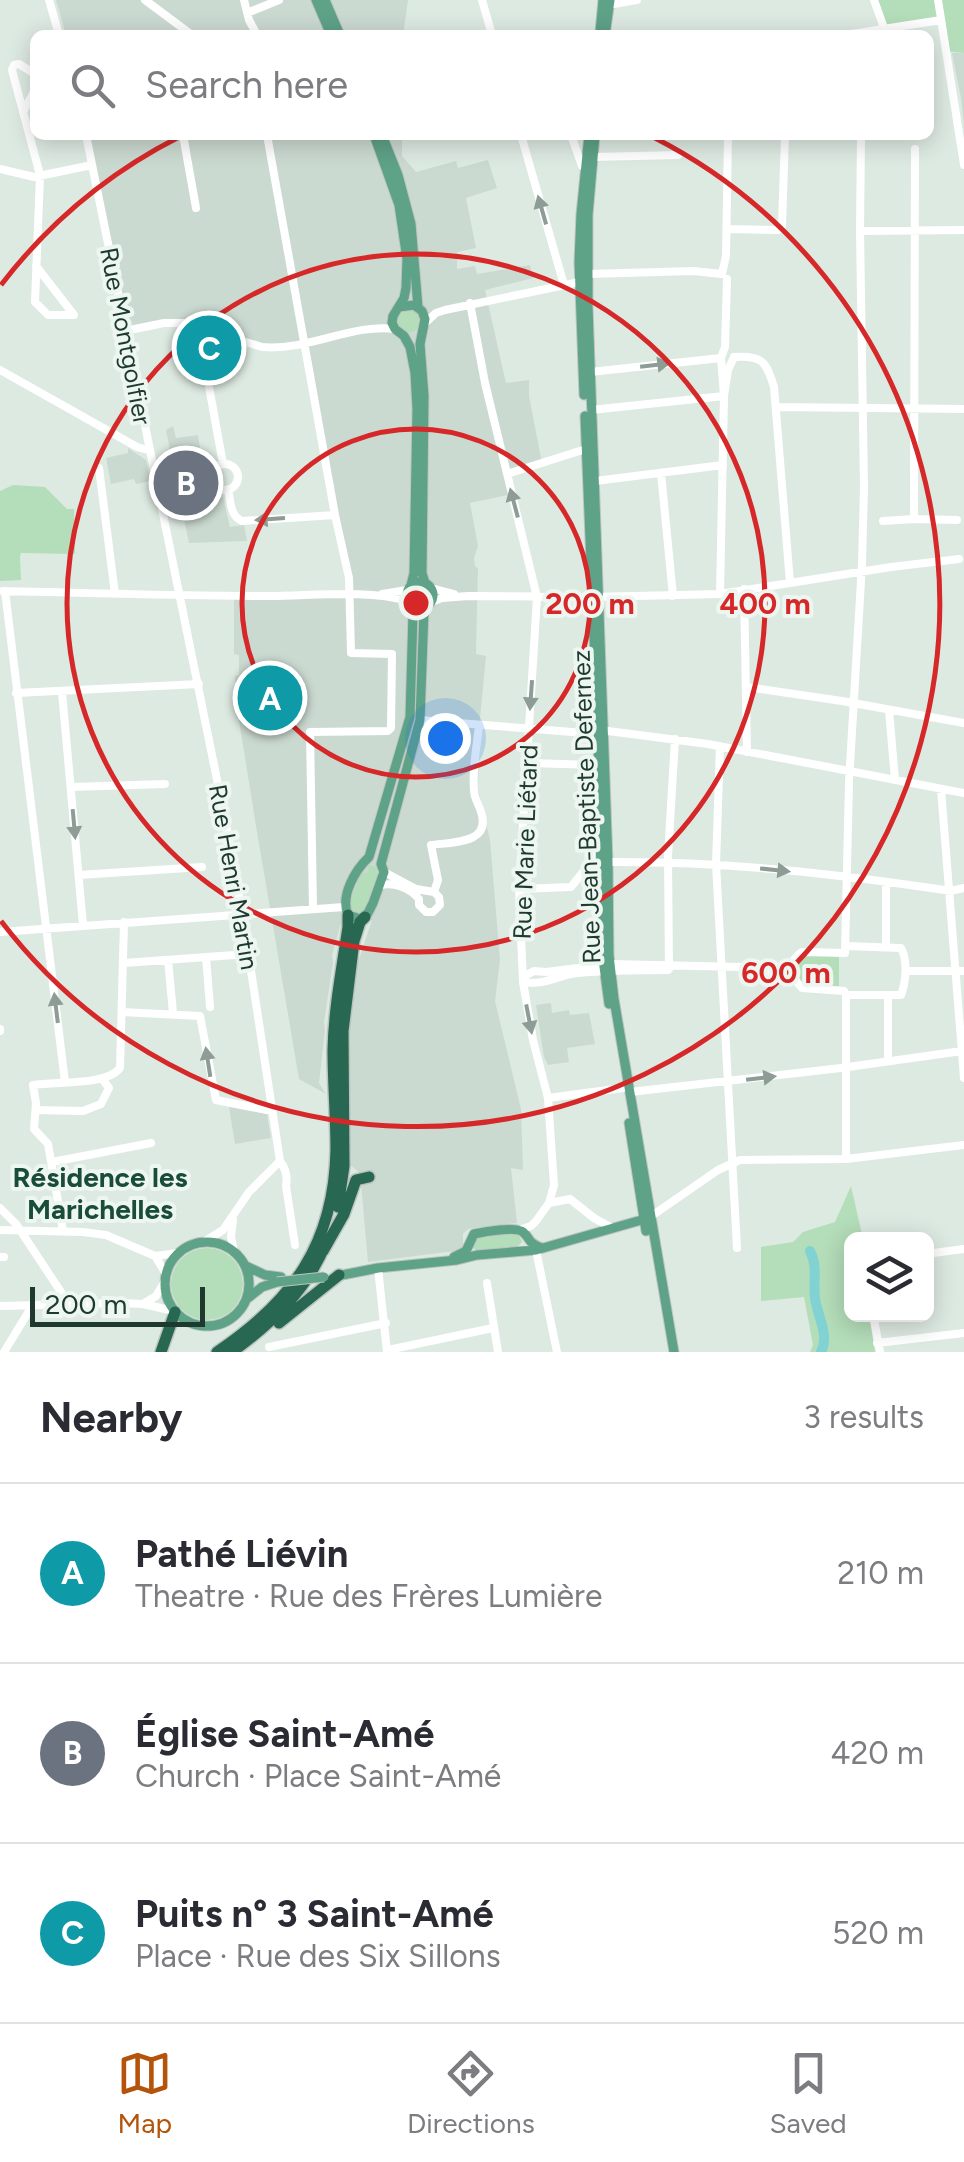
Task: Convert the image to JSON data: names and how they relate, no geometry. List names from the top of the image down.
{
  "streets": {
    "main road": ["Rue Jean-Baptiste Defernez"],
    "street": ["Rue Montgolfier", "Rue Marie Liétard", "Rue Henri Martin"]
  },
  "crossings": [
    ["Rue Montgolfier", "Rue Henri Martin"]
  ],
  "districts": ["Résidence les Marichelles"],
  "scale_bar": "200 m",
  "page": {
    "search": "Search here",
    "pins": ["C", "B", "A"],
    "scale": "200 m",
    "heading": ["Nearby", "3 results"],
    "list": [
      {
        "mark": "A",
        "name": "Pathé Liévin",
        "note": "Theatre · Rue des Frères Lumière",
        "value": "210 m"
      },
      {
        "mark": "B",
        "name": "Église Saint-Amé",
        "note": "Church · Place Saint-Amé",
        "value": "420 m"
      },
      {
        "mark": "C",
        "name": "Puits n° 3 Saint-Amé",
        "note": "Place · Rue des Six Sillons",
        "value": "520 m"
      }
    ],
    "nav": ["Map", "Directions", "Saved"]
  },
  "rings": ["200 m", "400 m", "600 m"]
}
